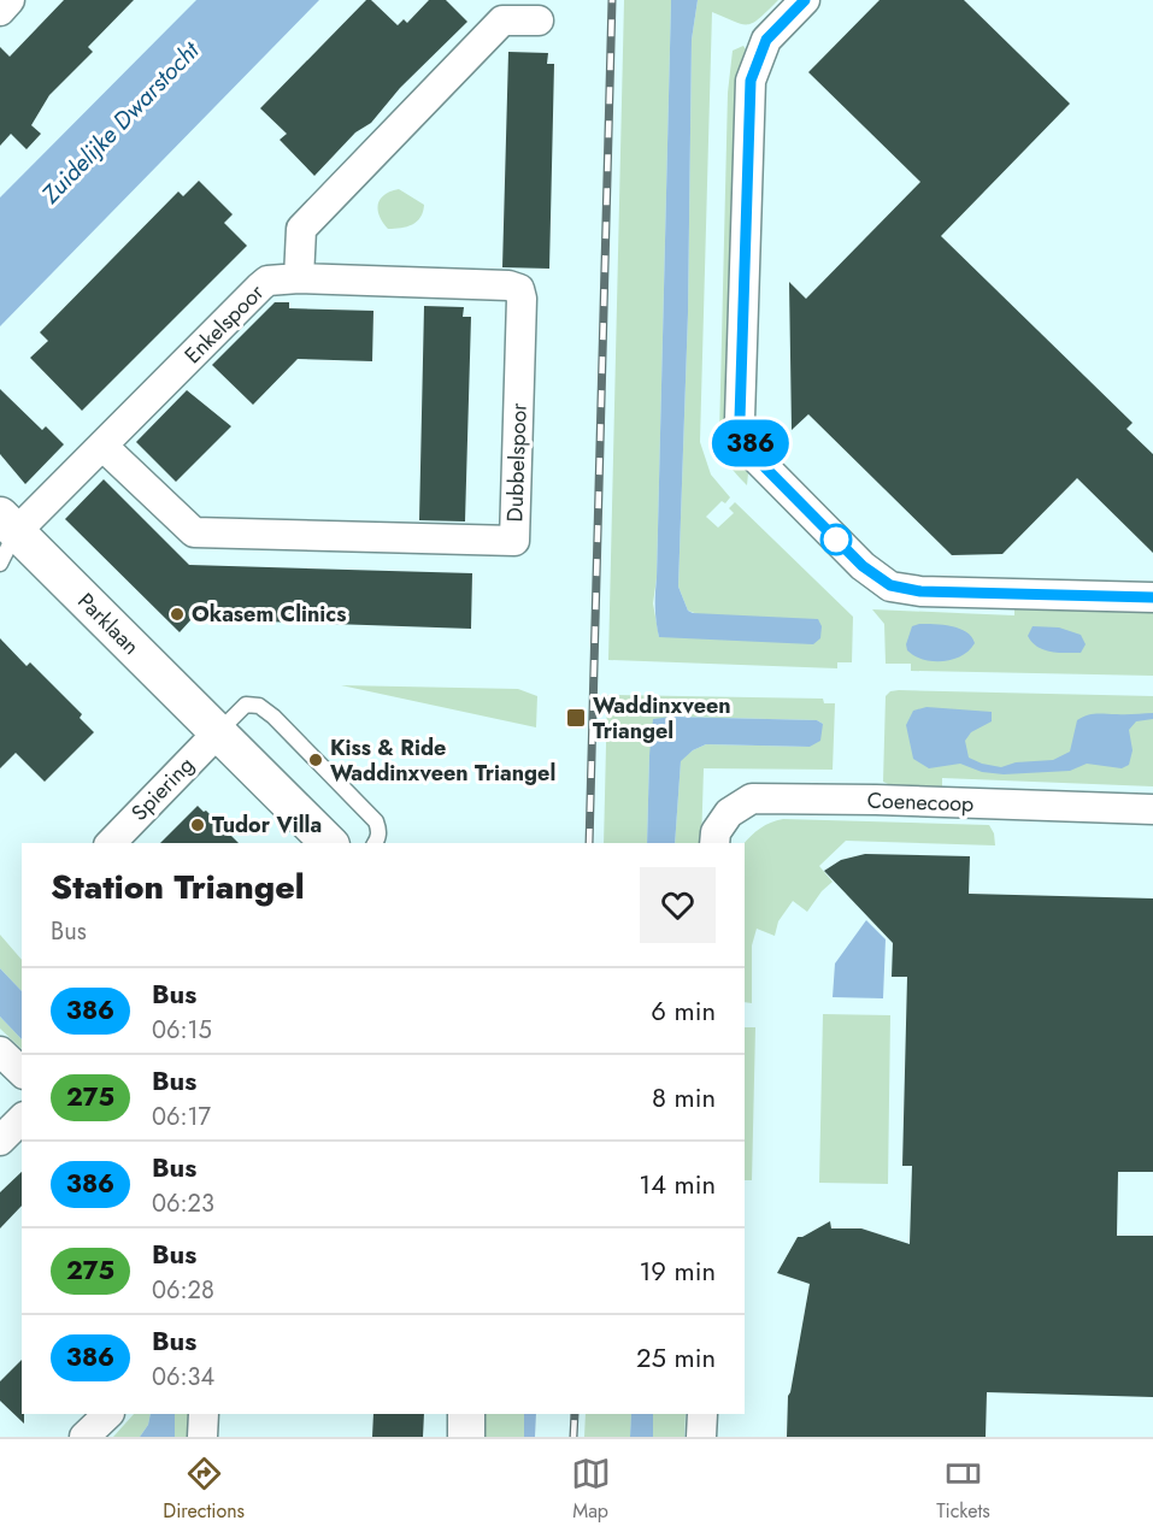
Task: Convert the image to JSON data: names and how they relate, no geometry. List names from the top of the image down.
{
  "streets": {
    "street": [
      "Enkelspoor",
      "Dubbelspoor",
      "Parklaan",
      "Spiering",
      "Coenecoop"
    ]
  },
  "crossings": [
    ["Enkelspoor", "Dubbelspoor"],
    ["Enkelspoor", "Parklaan"],
    ["Parklaan", "Spiering"]
  ],
  "water": ["Zuidelijke Dwarstocht"],
  "places": {
    "other": ["Okasem Clinics", "Kiss & Ride Waddinxveen Triangel", "Tudor Villa"],
    "transit": ["Waddinxveen Triangel"]
  },
  "lines": ["bus line 386"],
  "page": {
    "on_map": "386",
    "heading": ["Station Triangel", "Bus"],
    "list": [
      {
        "mark": "386",
        "name": "Bus",
        "note": "06:15",
        "value": "6 min"
      },
      {
        "mark": "275",
        "name": "Bus",
        "note": "06:17",
        "value": "8 min"
      },
      {
        "mark": "386",
        "name": "Bus",
        "note": "06:23",
        "value": "14 min"
      },
      {
        "mark": "275",
        "name": "Bus",
        "note": "06:28",
        "value": "19 min"
      },
      {
        "mark": "386",
        "name": "Bus",
        "note": "06:34",
        "value": "25 min"
      }
    ],
    "tabs": ["Directions", "Map", "Tickets"]
  }
}
